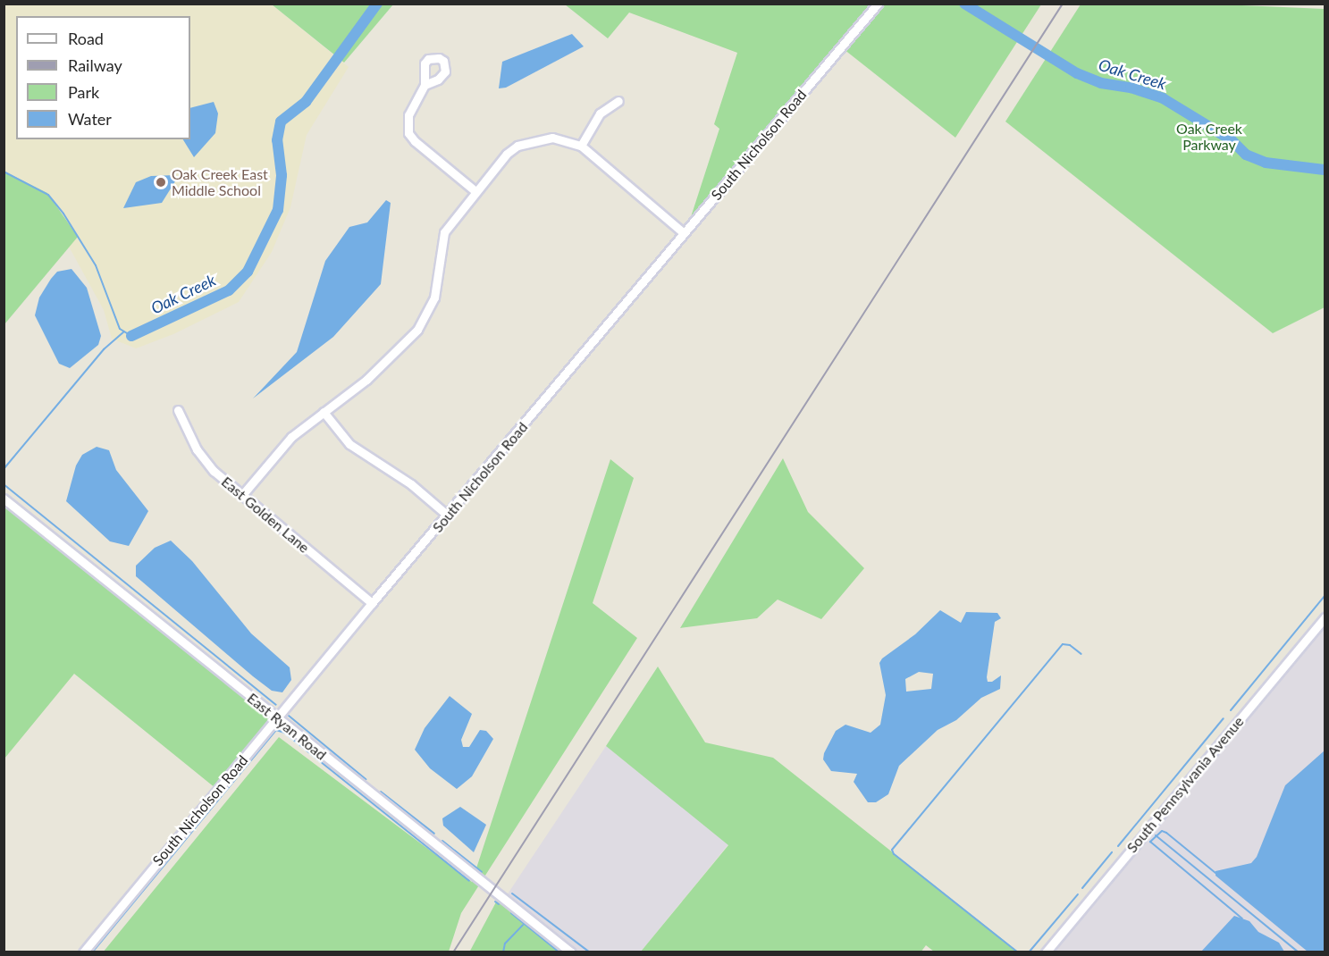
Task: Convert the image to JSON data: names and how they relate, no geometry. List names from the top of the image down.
{
  "streets": {
    "street": [
      "South Nicholson Road",
      "East Golden Lane",
      "East Ryan Road",
      "South Pennsylvania Avenue"
    ]
  },
  "crossings": [
    ["South Nicholson Road", "East Golden Lane"],
    ["South Nicholson Road", "East Ryan Road"]
  ],
  "water": ["Oak Creek"],
  "parks": ["Oak Creek Parkway"],
  "places": ["Oak Creek East Middle School"],
  "legend": [
    "Road",
    "Railway",
    "Park",
    "Water"
  ]
}
